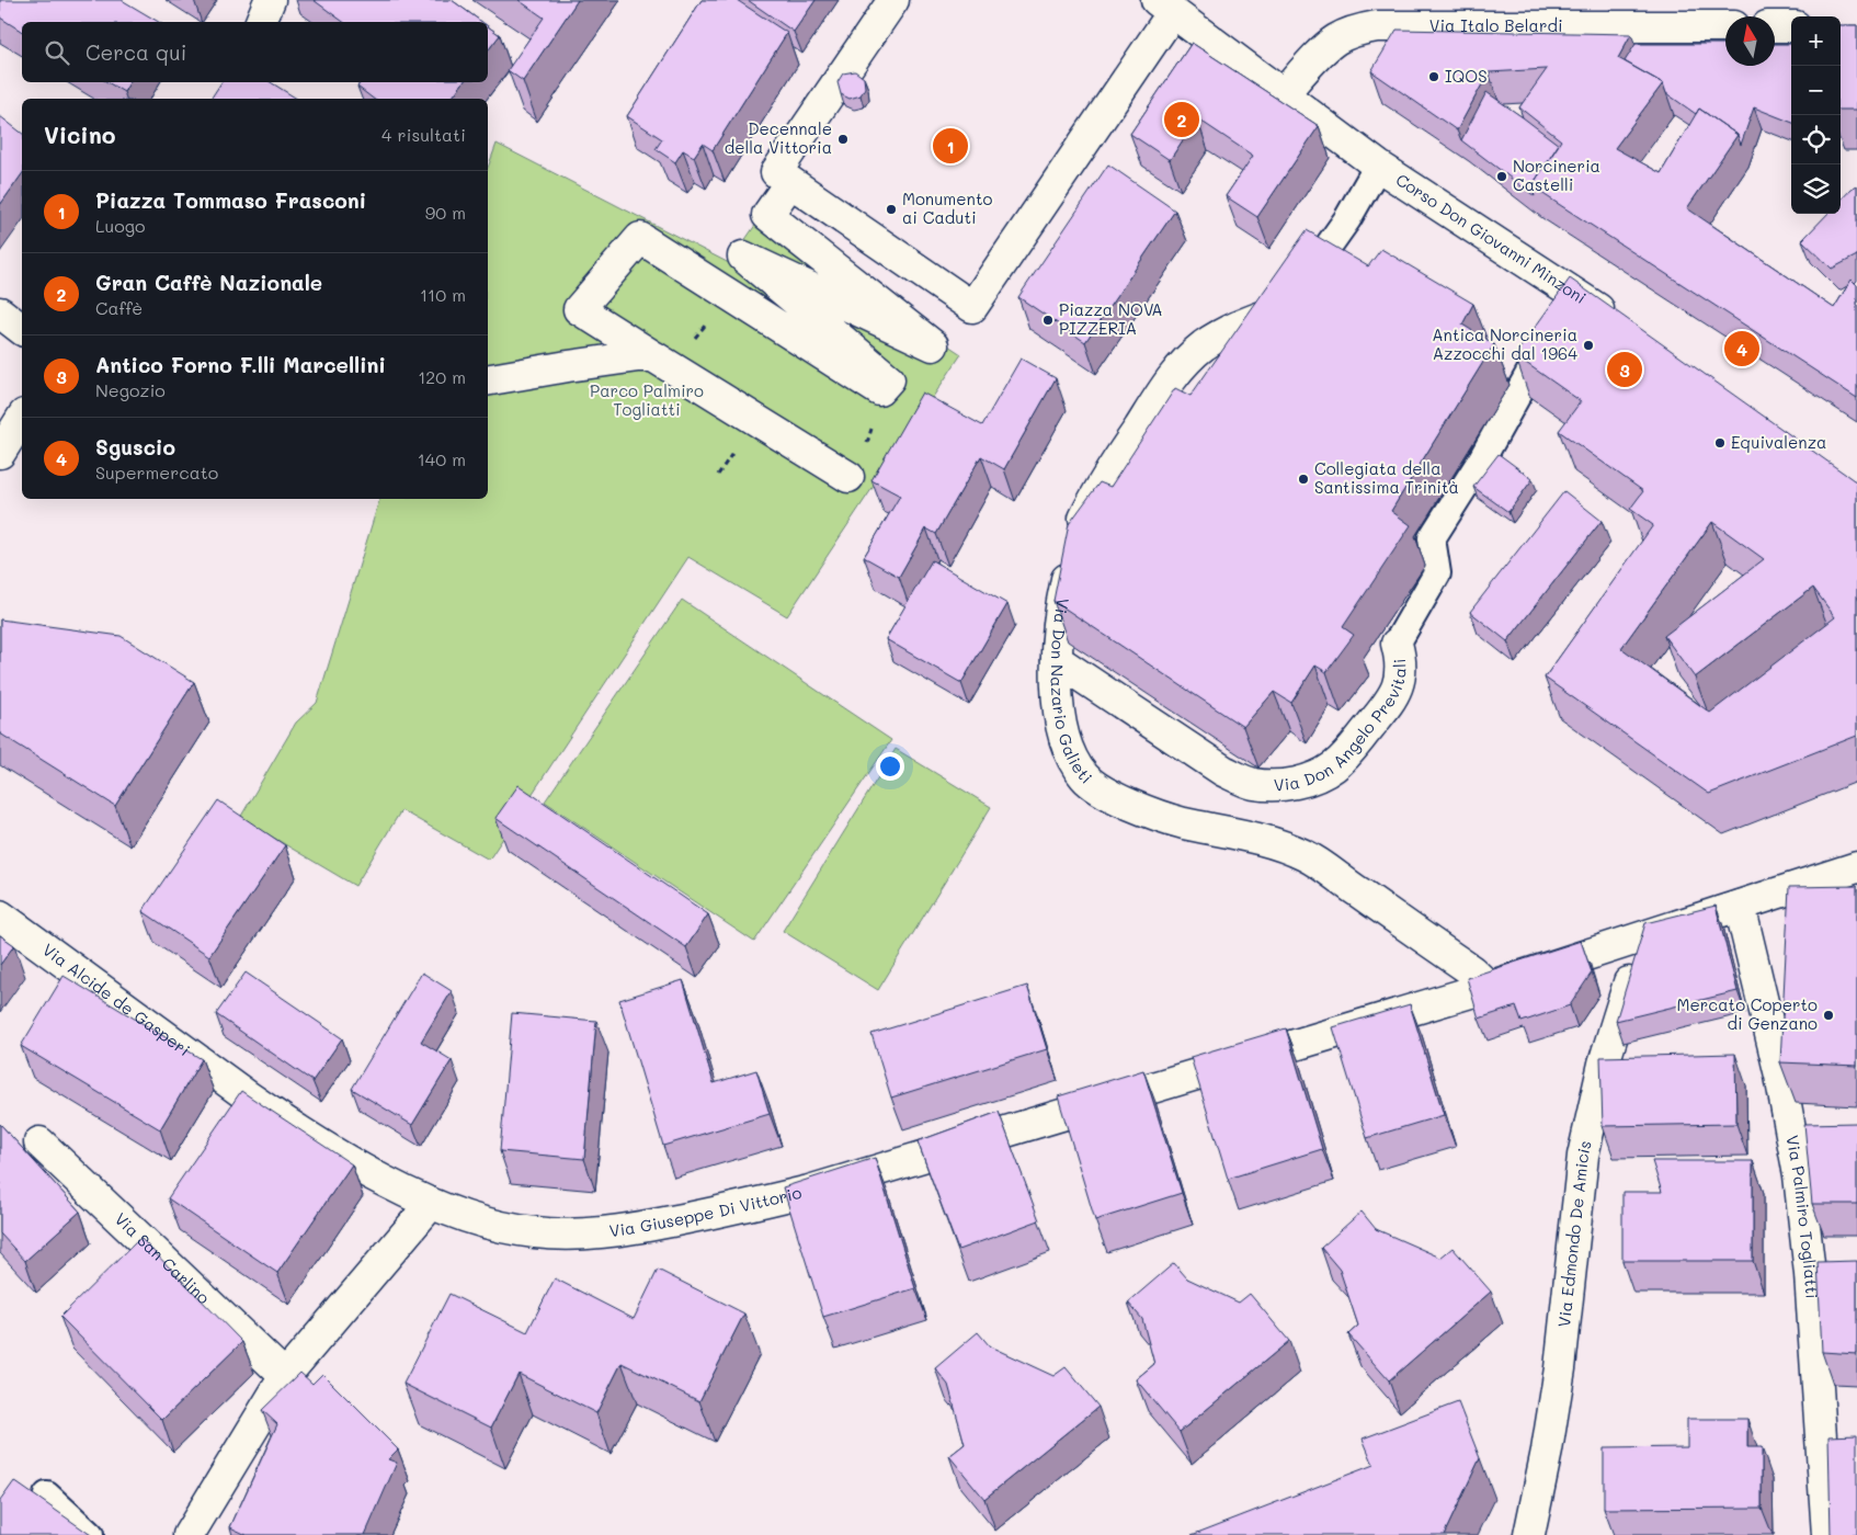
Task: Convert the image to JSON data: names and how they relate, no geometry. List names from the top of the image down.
{
  "streets": {
    "street": [
      "Via Italo Belardi",
      "Corso Don Giovanni Minzoni",
      "Via Don Nazario Galieti",
      "Via Don Angelo Previtali",
      "Via Alcide de Gasperi",
      "Via Giuseppe Di Vittorio",
      "Via Palmiro Togliatti",
      "Via Edmondo De Amicis",
      "Via San Carlino"
    ]
  },
  "crossings": [
    ["Via Italo Belardi", "Corso Don Giovanni Minzoni"],
    ["Corso Don Giovanni Minzoni", "Via Don Nazario Galieti"],
    ["Corso Don Giovanni Minzoni", "Via Don Angelo Previtali"],
    ["Via Don Nazario Galieti", "Via Don Angelo Previtali"],
    ["Via Don Nazario Galieti", "Via Giuseppe Di Vittorio"],
    ["Via Alcide de Gasperi", "Via Giuseppe Di Vittorio"],
    ["Via Giuseppe Di Vittorio", "Via Palmiro Togliatti"],
    ["Via Giuseppe Di Vittorio", "Via Edmondo De Amicis"]
  ],
  "parks": ["Parco Palmiro Togliatti"],
  "places": [
    "IQOS",
    "Decennale della Vittoria",
    "Norcineria Castelli",
    "Monumento ai Caduti",
    "Piazza NOVA PIZZERIA",
    "Antica Norcineria Azzocchi dal 1964",
    "Equivalenza",
    "Collegiata della Santissima Trinità",
    "Mercato Coperto di Genzano"
  ],
  "north": "top",
  "page": {
    "map_buttons": ["+", "−"],
    "search": "Cerca qui",
    "heading": ["Vicino", "4 risultati"],
    "pins": [
      "2",
      "1",
      "4",
      "3"
    ],
    "list": [
      {
        "mark": "1",
        "name": "Piazza Tommaso Frasconi",
        "note": "Luogo",
        "value": "90 m"
      },
      {
        "mark": "2",
        "name": "Gran Caffè Nazionale",
        "note": "Caffè",
        "value": "110 m"
      },
      {
        "mark": "3",
        "name": "Antico Forno F.lli Marcellini",
        "note": "Negozio",
        "value": "120 m"
      },
      {
        "mark": "4",
        "name": "Sguscio",
        "note": "Supermercato",
        "value": "140 m"
      }
    ]
  }
}
